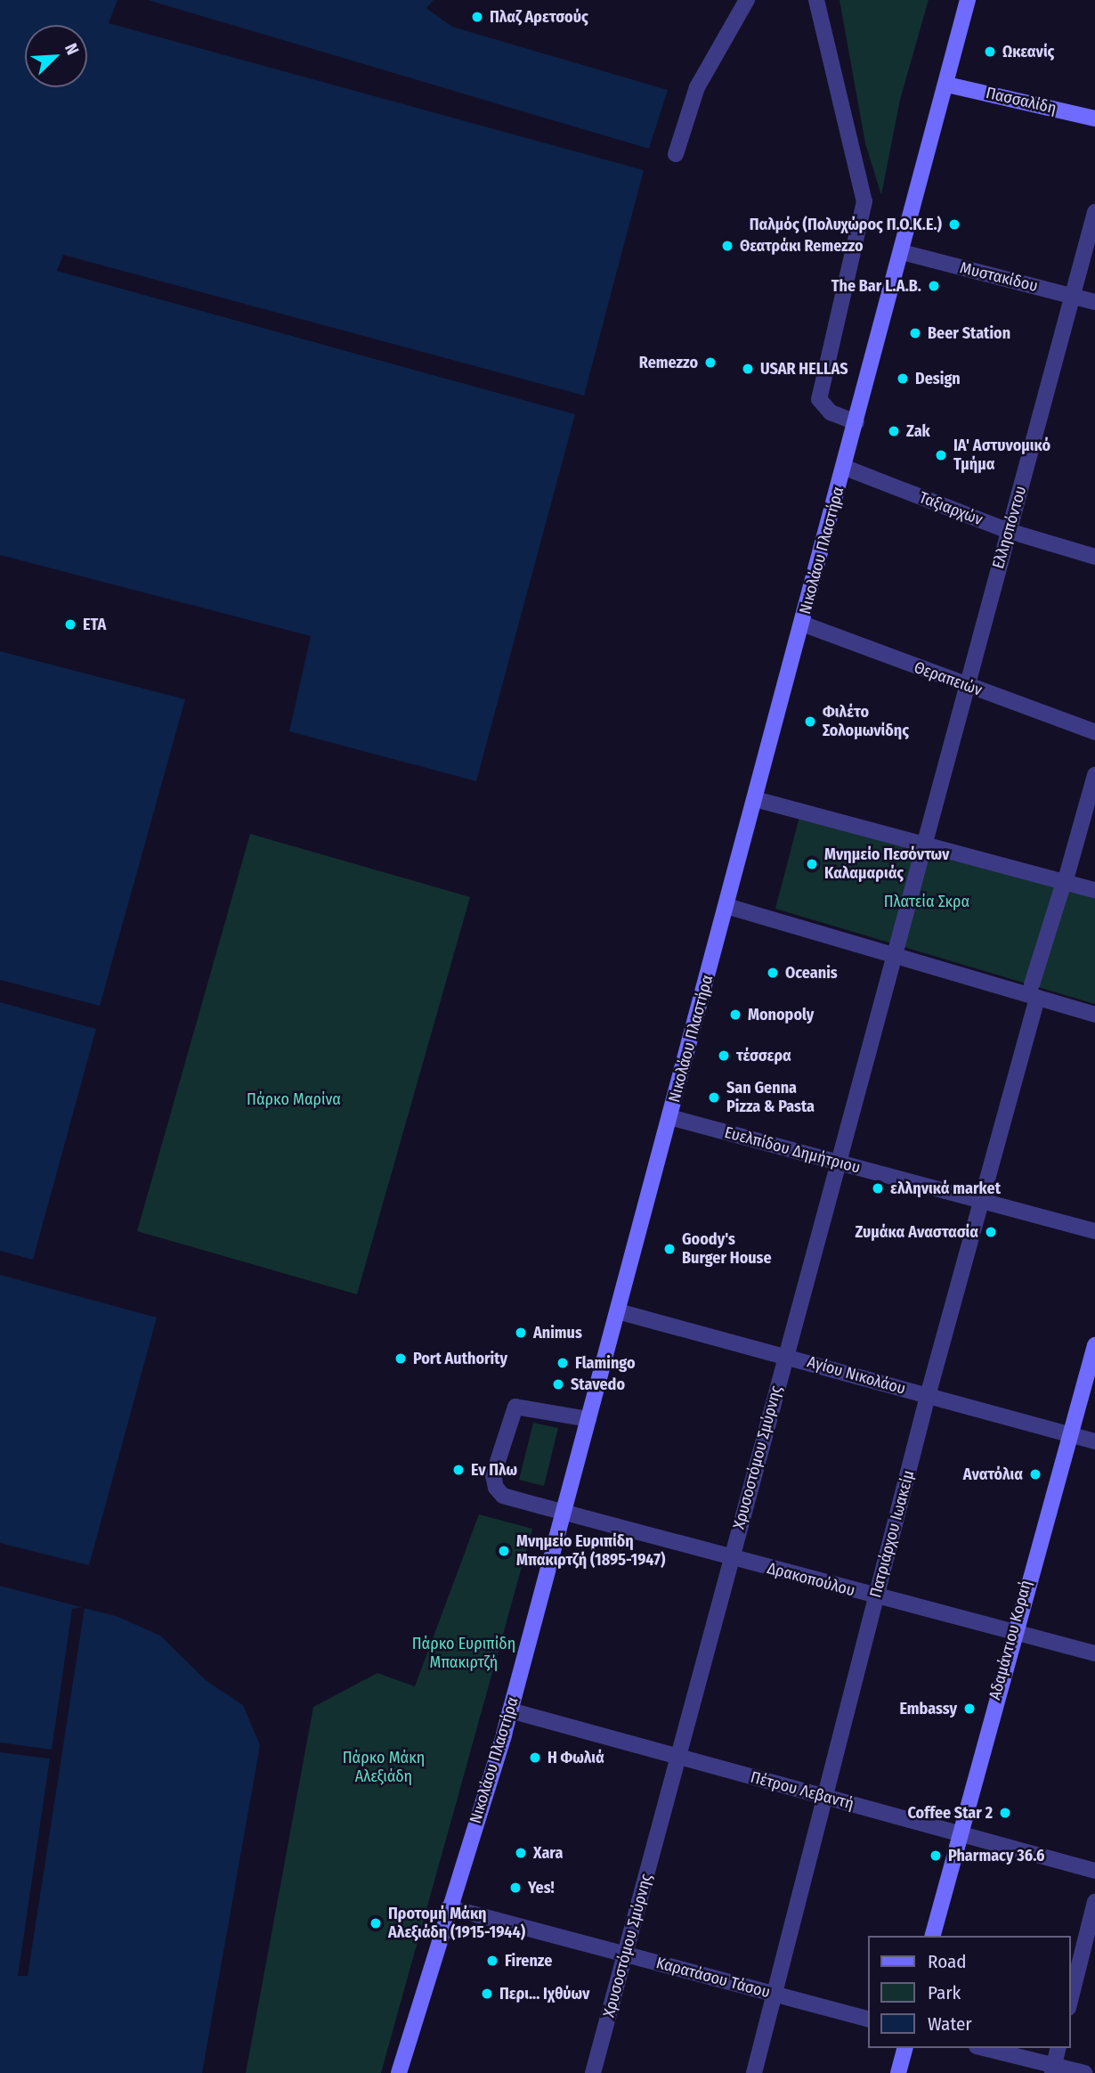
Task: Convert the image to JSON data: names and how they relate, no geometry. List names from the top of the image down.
{
  "streets": {
    "main road": ["Πασσαλίδη", "Νικολάου Πλαστήρα", "Αδαμάντιου Κοραή"],
    "street": [
      "Μυστακίδου",
      "Ταξιαρχών",
      "Ελλησπόντου",
      "Θεραπειών",
      "Ευελπίδου Δημήτριου",
      "Αγίου Νικολάου",
      "Χρυσοστόμου Σμύρνης",
      "Πατριάρχου Ιωακείμ",
      "Δρακοπούλου",
      "Πέτρου Λεβαντή",
      "Καρατάσου Τάσου"
    ]
  },
  "crossings": [
    ["Πασσαλίδη", "Νικολάου Πλαστήρα"],
    ["Μυστακίδου", "Ελλησπόντου"],
    ["Μυστακίδου", "Νικολάου Πλαστήρα"],
    ["Ταξιαρχών", "Ελλησπόντου"],
    ["Ταξιαρχών", "Νικολάου Πλαστήρα"],
    ["Ελλησπόντου", "Θεραπειών"],
    ["Ελλησπόντου", "Χρυσοστόμου Σμύρνης"],
    ["Νικολάου Πλαστήρα", "Θεραπειών"],
    ["Νικολάου Πλαστήρα", "Ευελπίδου Δημήτριου"],
    ["Νικολάου Πλαστήρα", "Αγίου Νικολάου"],
    ["Νικολάου Πλαστήρα", "Δρακοπούλου"],
    ["Νικολάου Πλαστήρα", "Πέτρου Λεβαντή"],
    ["Νικολάου Πλαστήρα", "Καρατάσου Τάσου"],
    ["Ευελπίδου Δημήτριου", "Χρυσοστόμου Σμύρνης"],
    ["Ευελπίδου Δημήτριου", "Πατριάρχου Ιωακείμ"],
    ["Αγίου Νικολάου", "Χρυσοστόμου Σμύρνης"],
    ["Αγίου Νικολάου", "Πατριάρχου Ιωακείμ"],
    ["Αγίου Νικολάου", "Αδαμάντιου Κοραή"],
    ["Χρυσοστόμου Σμύρνης", "Δρακοπούλου"],
    ["Χρυσοστόμου Σμύρνης", "Πέτρου Λεβαντή"],
    ["Χρυσοστόμου Σμύρνης", "Καρατάσου Τάσου"],
    ["Πατριάρχου Ιωακείμ", "Δρακοπούλου"],
    ["Πατριάρχου Ιωακείμ", "Πέτρου Λεβαντή"],
    ["Πατριάρχου Ιωακείμ", "Καρατάσου Τάσου"],
    ["Δρακοπούλου", "Αδαμάντιου Κοραή"],
    ["Αδαμάντιου Κοραή", "Πέτρου Λεβαντή"]
  ],
  "parks": [
    "Πλατεία Σκρα",
    "Πάρκο Μαρίνα",
    "Πάρκο Ευριπίδη Μπακιρτζή",
    "Πάρκο Μάκη Αλεξιάδη"
  ],
  "places": [
    "Πλαζ Αρετσούς",
    "Ωκεανίς",
    "Παλμός (Πολυχώρος Π.Ο.Κ.Ε.)",
    "Θεατράκι Remezzo",
    "The Bar L.A.B.",
    "Beer Station",
    "Remezzo",
    "USAR HELLAS",
    "Design",
    "Zak",
    "ΙΑ' Αστυνομικό Τμήμα",
    "ΕΤΑ",
    "Φιλέτο Σολομωνίδης",
    "Μνημείο Πεσόντων Καλαμαριάς",
    "Oceanis",
    "Monopoly",
    "τέσσερα",
    "San Genna Pizza & Pasta",
    "ελληνικά market",
    "Ζυμάκα Αναστασία",
    "Goody's Burger House",
    "Animus",
    "Port Authority",
    "Flamingo",
    "Stavedo",
    "Εν Πλω",
    "Ανατόλια",
    "Μνημείο Ευριπίδη Μπακιρτζή (1895-1947)",
    "Embassy",
    "Η Φωλιά",
    "Coffee Star 2",
    "Xara",
    "Pharmacy 36.6",
    "Yes!",
    "Προτομή Μάκη Αλεξιάδη (1915-1944)",
    "Firenze",
    "Περι... Ιχθύων"
  ],
  "legend": ["Road", "Park", "Water"],
  "north": "top right"
}
